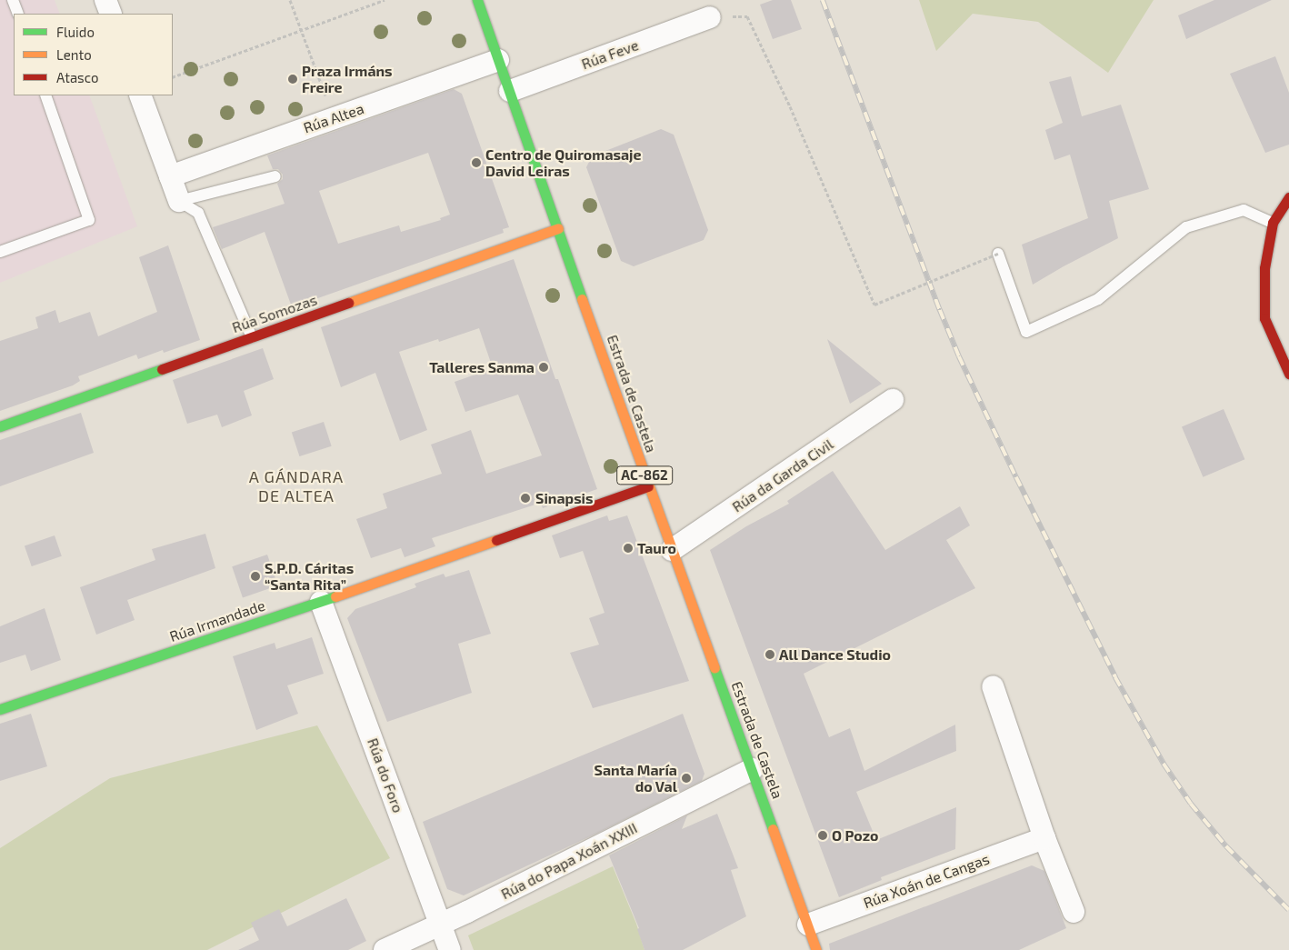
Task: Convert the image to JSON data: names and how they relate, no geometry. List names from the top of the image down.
{
  "streets": {
    "street": [
      "Rúa Feve",
      "Rúa Altea",
      "Rúa Somozas",
      "Estrada de Castela",
      "AC-862",
      "Rúa da Garda Civil",
      "Rúa Irmandade",
      "Rúa do Foro",
      "Rúa do Papa Xoán XXIII",
      "Rúa Xoán de Cangas"
    ]
  },
  "crossings": [
    ["Rúa Feve", "Estrada de Castela"],
    ["Rúa Altea", "Estrada de Castela"],
    ["Rúa Somozas", "Estrada de Castela"],
    ["Estrada de Castela", "Rúa da Garda Civil"],
    ["Estrada de Castela", "Rúa Irmandade"],
    ["Estrada de Castela", "Rúa do Papa Xoán XXIII"],
    ["Estrada de Castela", "Rúa Xoán de Cangas"],
    ["Rúa Irmandade", "Rúa do Foro"],
    ["Rúa do Foro", "Rúa do Papa Xoán XXIII"]
  ],
  "districts": ["A GÁNDARA DE ALTEA"],
  "places": [
    "Praza Irmáns Freire",
    "Centro de Quiromasaje David Leiras",
    "Talleres Sanma",
    "Sinapsis",
    "Tauro",
    "S.P.D. Cáritas “Santa Rita”",
    "All Dance Studio",
    "Santa María do Val",
    "O Pozo"
  ],
  "legend": ["Fluido", "Lento", "Atasco"]
}
